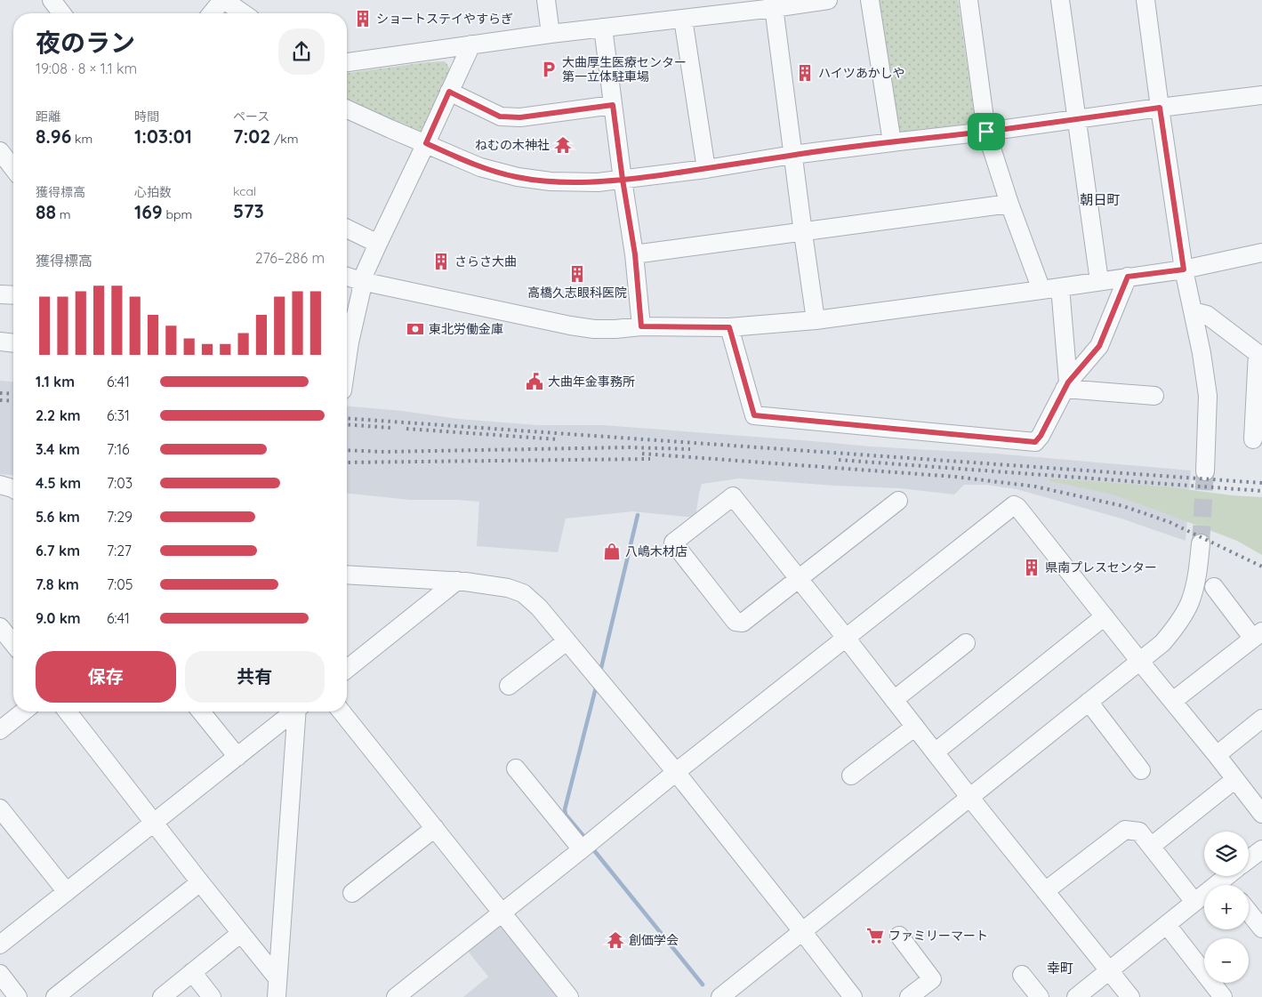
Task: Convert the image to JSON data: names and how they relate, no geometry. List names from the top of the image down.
{
  "districts": ["朝日町", "幸町"],
  "places": {
    "building": [
      "ショートステイやすらぎ",
      "ハイツあかしや",
      "さらさ大曲",
      "高橋久志眼科医院",
      "県南プレスセンター"
    ],
    "parking": ["大曲厚生医療センター 第一立体駐車場"],
    "temple": ["ねむの木神社", "創価学会"],
    "bank": ["東北労働金庫"],
    "public building": ["大曲年金事務所"],
    "shop": ["八嶋木材店"],
    "supermarket": ["ファミリーマート"]
  },
  "page": {
    "heading": ["夜のラン", "19:08 · 8 × 1.1 km"],
    "stats": [
      ["距離", "8.96 km"],
      ["時間", "1:03:01"],
      ["ペース", "7:02 /km"],
      ["獲得標高", "88 m"],
      ["心拍数", "169 bpm"],
      ["kcal", "573"]
    ],
    "chart": ["獲得標高", "276–286 m"],
    "list": [
      {
        "name": "1.1 km",
        "note": "6:41"
      },
      {
        "name": "2.2 km",
        "note": "6:31"
      },
      {
        "name": "3.4 km",
        "note": "7:16"
      },
      {
        "name": "4.5 km",
        "note": "7:03"
      },
      {
        "name": "5.6 km",
        "note": "7:29"
      },
      {
        "name": "6.7 km",
        "note": "7:27"
      },
      {
        "name": "7.8 km",
        "note": "7:05"
      },
      {
        "name": "9.0 km",
        "note": "6:41"
      }
    ],
    "buttons": ["保存", "共有"],
    "map_buttons": ["+", "−"]
  }
}
